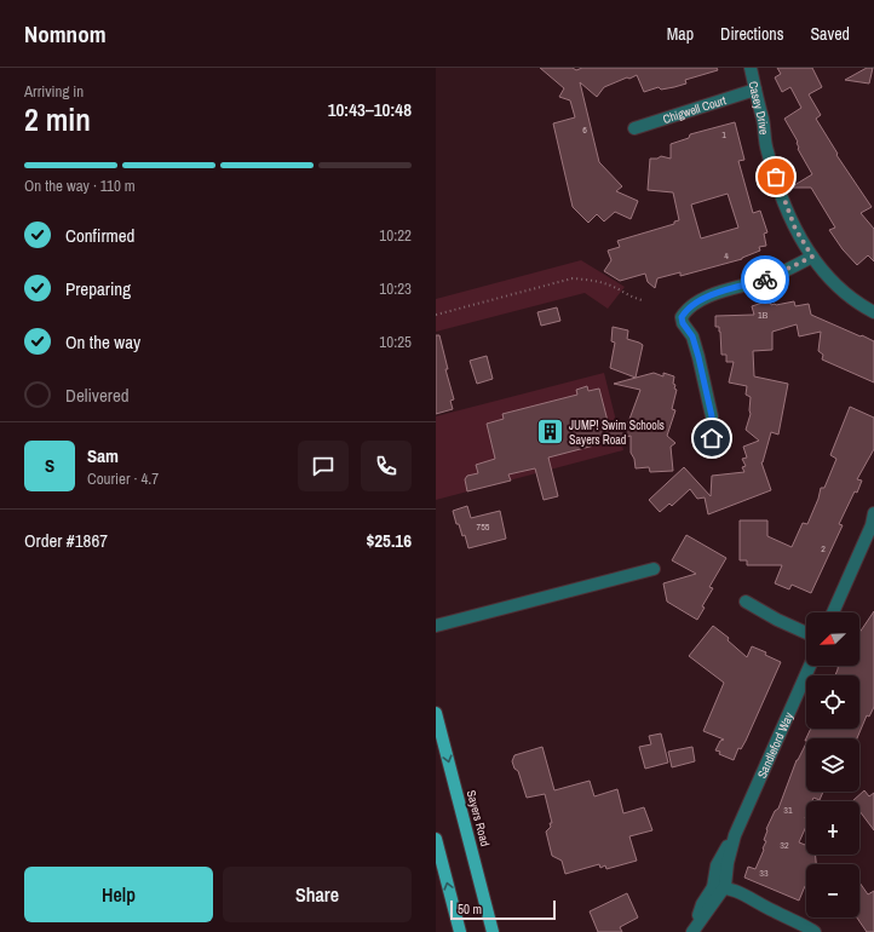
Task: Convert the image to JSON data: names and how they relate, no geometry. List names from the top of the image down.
{
  "streets": {
    "main road": ["Sayers Road"],
    "street": ["Casey Drive", "Chigwell Court", "Sandleford Way"]
  },
  "crossings": [
    ["Casey Drive", "Chigwell Court"]
  ],
  "places": {
    "building": ["JUMP! Swim Schools Sayers Road"]
  },
  "house_numbers": [
    "6",
    "1",
    "4",
    "1B",
    "755",
    "2",
    "31",
    "32",
    "33"
  ],
  "scale_bar": "50 m",
  "north": "bottom left",
  "page": {
    "header": "Nomnom",
    "nav": ["Map", "Directions", "Saved"],
    "heading": ["2 min", "Arriving in", "10:43–10:48"],
    "panel": [
      "Sam",
      "Courier · 4.7",
      "Order #1867",
      "$25.16"
    ],
    "bar": "On the way · 110 m",
    "list": [
      ["Confirmed", "10:22"],
      ["Preparing", "10:23"],
      ["On the way", "10:25"],
      "Delivered"
    ],
    "round": "S",
    "map_buttons": ["+", "−"],
    "buttons": ["Help", "Share"],
    "scale": "50 m"
  }
}
